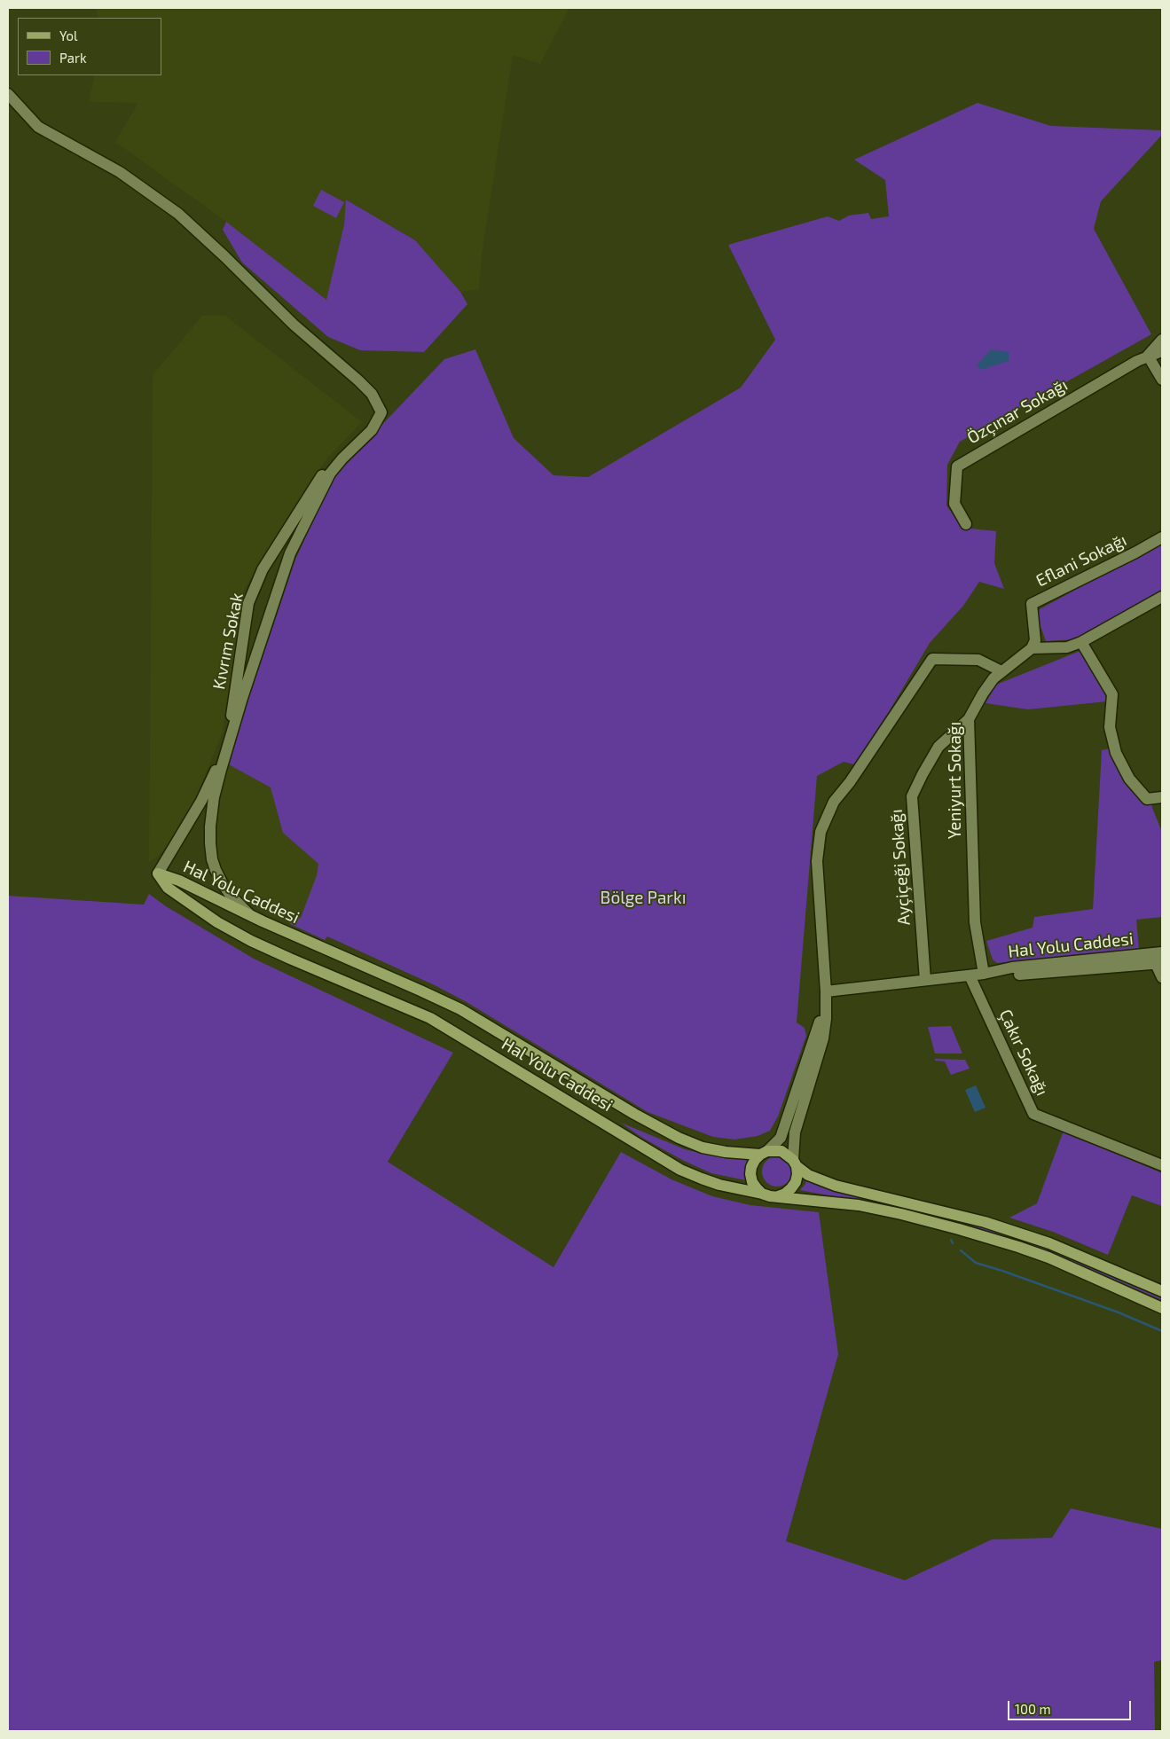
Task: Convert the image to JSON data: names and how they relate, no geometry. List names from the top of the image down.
{
  "streets": {
    "main road": ["Hal Yolu Caddesi"],
    "street": [
      "Özçınar Sokağı",
      "Eflani Sokağı",
      "Kıvrım Sokak",
      "Yeniyurt Sokağı",
      "Ayçiçeği Sokağı",
      "Çakır Sokağı"
    ]
  },
  "crossings": [
    ["Eflani Sokağı", "Yeniyurt Sokağı"],
    ["Kıvrım Sokak", "Hal Yolu Caddesi"],
    ["Yeniyurt Sokağı", "Ayçiçeği Sokağı"],
    ["Yeniyurt Sokağı", "Hal Yolu Caddesi"],
    ["Ayçiçeği Sokağı", "Hal Yolu Caddesi"],
    ["Hal Yolu Caddesi", "Çakır Sokağı"]
  ],
  "parks": ["Bölge Parkı"],
  "legend": ["Yol", "Park"],
  "scale_bar": "100 m"
}
